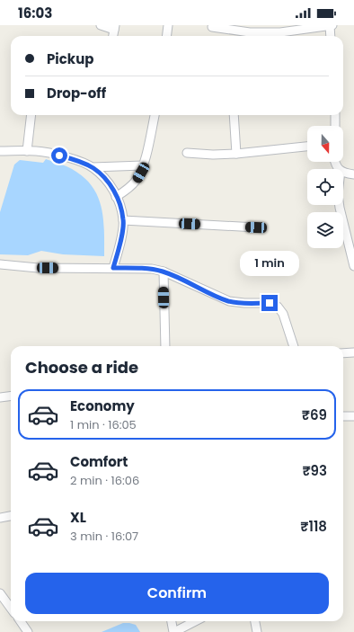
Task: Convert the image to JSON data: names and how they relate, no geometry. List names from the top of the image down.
{
  "north": "bottom",
  "page": {
    "status": "16:03",
    "banner": ["Pickup", "Drop-off"],
    "bubble": "1 min",
    "heading": "Choose a ride",
    "list": [
      {
        "name": "Economy",
        "note": "1 min · 16:05",
        "value": "₹69"
      },
      {
        "name": "Comfort",
        "note": "2 min · 16:06",
        "value": "₹93"
      },
      {
        "name": "XL",
        "note": "3 min · 16:07",
        "value": "₹118"
      }
    ],
    "buttons": "Confirm"
  }
}
